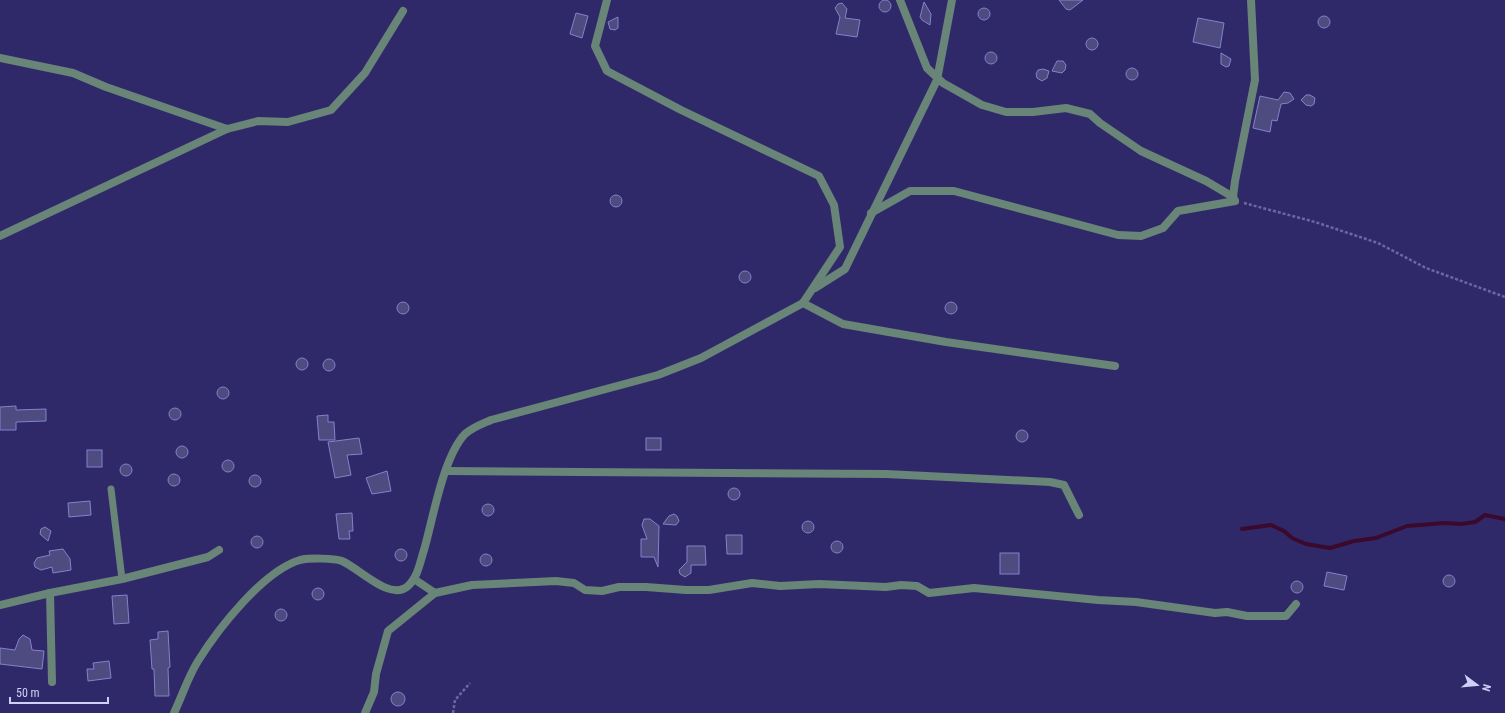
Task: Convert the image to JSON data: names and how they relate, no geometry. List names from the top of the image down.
{
  "scale_bar": "50 m",
  "north": "right"
}
